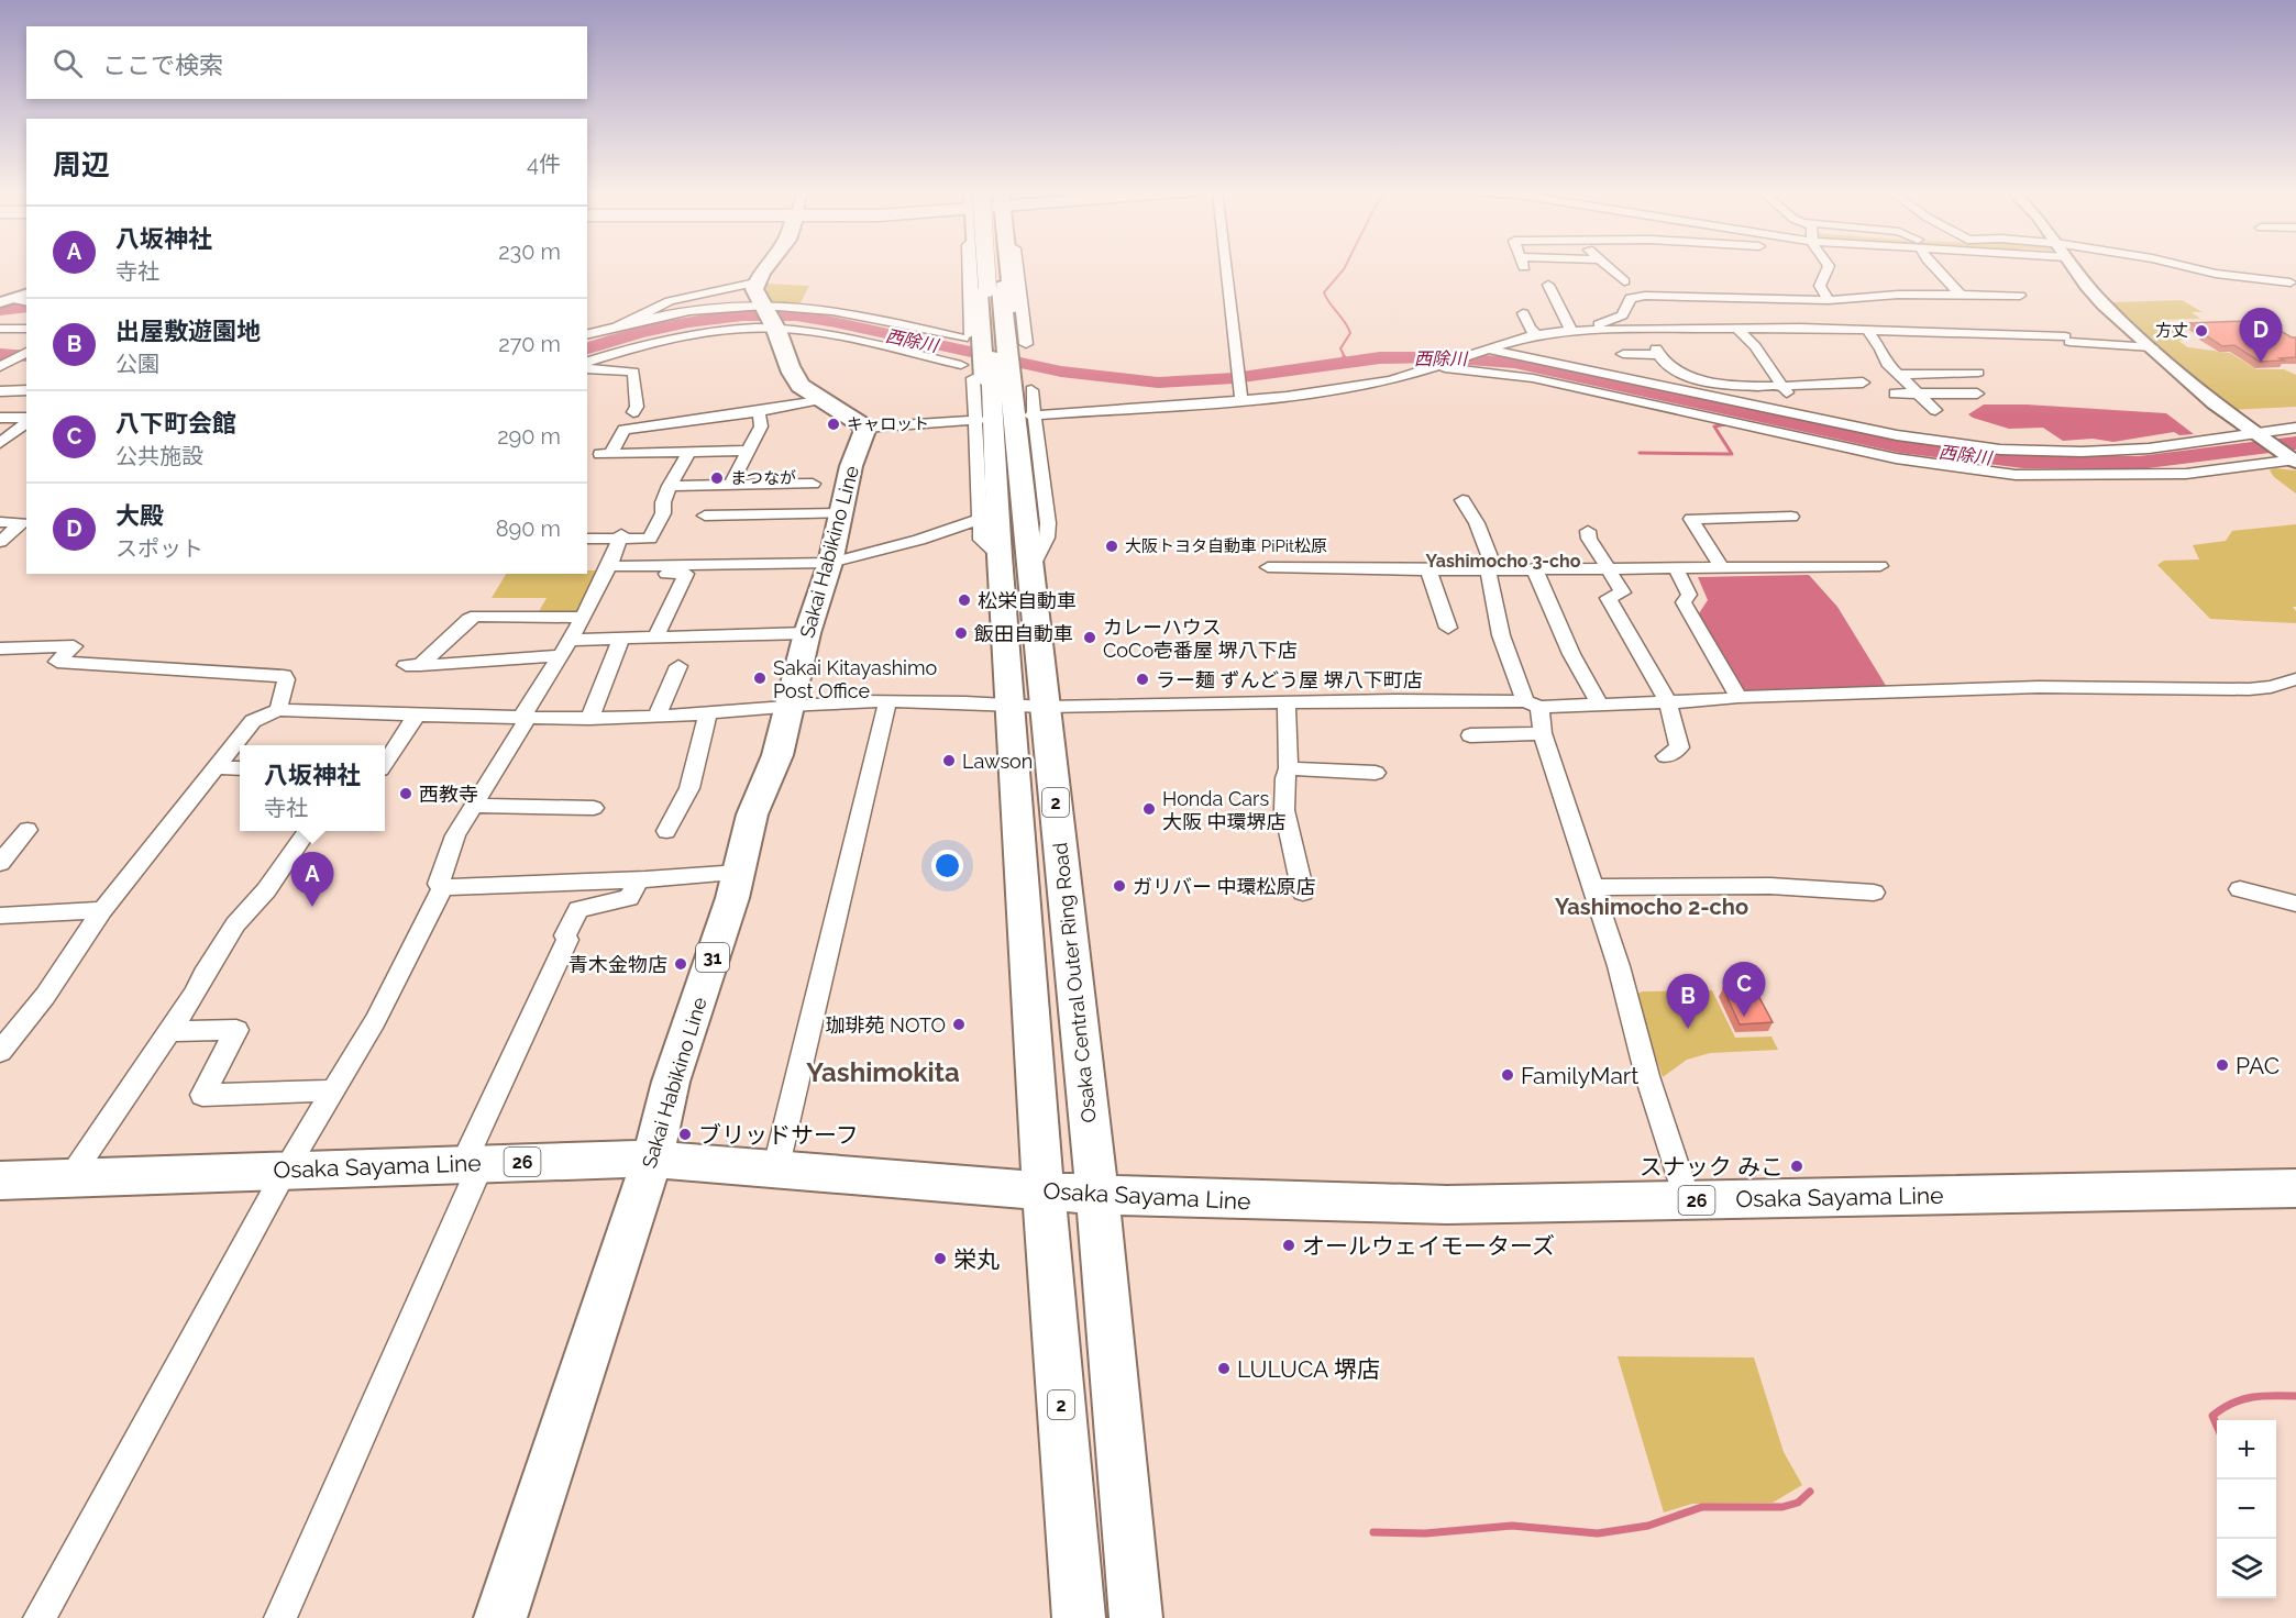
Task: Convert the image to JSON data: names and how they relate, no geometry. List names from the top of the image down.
{
  "streets": {
    "main road": [
      "Sakai Habikino Line",
      "2",
      "31",
      "Osaka Central Outer Ring Road",
      "26",
      "Osaka Sayama Line"
    ]
  },
  "crossings": [
    ["Sakai Habikino Line", "Osaka Sayama Line"],
    ["Osaka Central Outer Ring Road", "Osaka Sayama Line"]
  ],
  "districts": ["Yashimocho 3-cho", "Yashimocho 2-cho", "Yashimokita"],
  "water": ["西除川"],
  "places": [
    "方丈",
    "キャロット",
    "まつなが",
    "大阪トヨタ自動車 PiPit松原",
    "松栄自動車",
    "飯田自動車",
    "カレーハウス CoCo壱番屋 堺八下店",
    "Sakai Kitayashimo Post Office",
    "ラー麺 ずんどう屋 堺八下町店",
    "Lawson",
    "西教寺",
    "Honda Cars 大阪 中環堺店",
    "ガリバー 中環松原店",
    "青木金物店",
    "珈琲苑 NOTO",
    "PAC",
    "FamilyMart",
    "ブリッドサーフ",
    "スナック みこ",
    "オールウェイモーターズ",
    "栄丸",
    "LULUCA 堺店"
  ],
  "page": {
    "search": "ここで検索",
    "heading": ["周辺", "4件"],
    "list": [
      {
        "mark": "A",
        "name": "八坂神社",
        "note": "寺社",
        "value": "230 m"
      },
      {
        "mark": "B",
        "name": "出屋敷遊園地",
        "note": "公園",
        "value": "270 m"
      },
      {
        "mark": "C",
        "name": "八下町会館",
        "note": "公共施設",
        "value": "290 m"
      },
      {
        "mark": "D",
        "name": "大殿",
        "note": "スポット",
        "value": "890 m"
      }
    ],
    "pins": [
      "D",
      "A",
      "C",
      "B"
    ],
    "popup": ["八坂神社", "寺社"],
    "map_buttons": ["+", "−"]
  }
}
